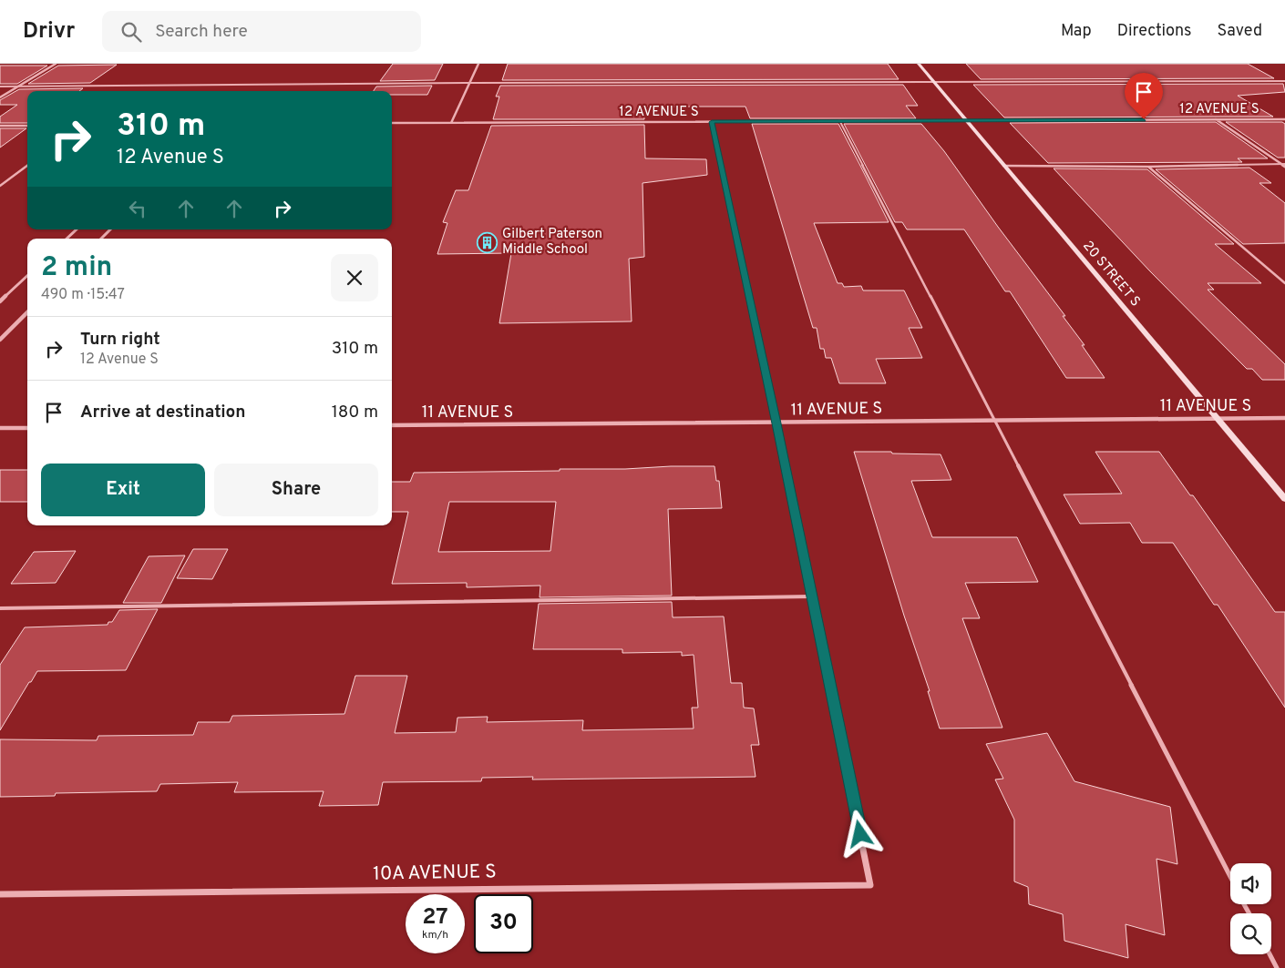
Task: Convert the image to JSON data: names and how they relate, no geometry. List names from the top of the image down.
{
  "streets": {
    "street": [
      "12 AVENUE S",
      "20 STREET S",
      "11 AVENUE S",
      "10A AVENUE S"
    ]
  },
  "crossings": [
    ["12 AVENUE S", "20 STREET S"],
    ["20 STREET S", "11 AVENUE S"]
  ],
  "places": {
    "building": ["Gilbert Paterson Middle School"]
  },
  "page": {
    "header": "Drivr",
    "search": "Search here",
    "nav": ["Map", "Directions", "Saved"],
    "turn": ["310 m", "12 Avenue S"],
    "heading": ["2 min", "490 m · 15:47"],
    "list": [
      {
        "name": "Turn right",
        "note": "12 Avenue S",
        "value": "310 m"
      },
      {
        "name": "Arrive at destination",
        "value": "180 m"
      }
    ],
    "buttons": ["Exit", "Share"],
    "speed": "27 km/h",
    "limit": "30"
  }
}
